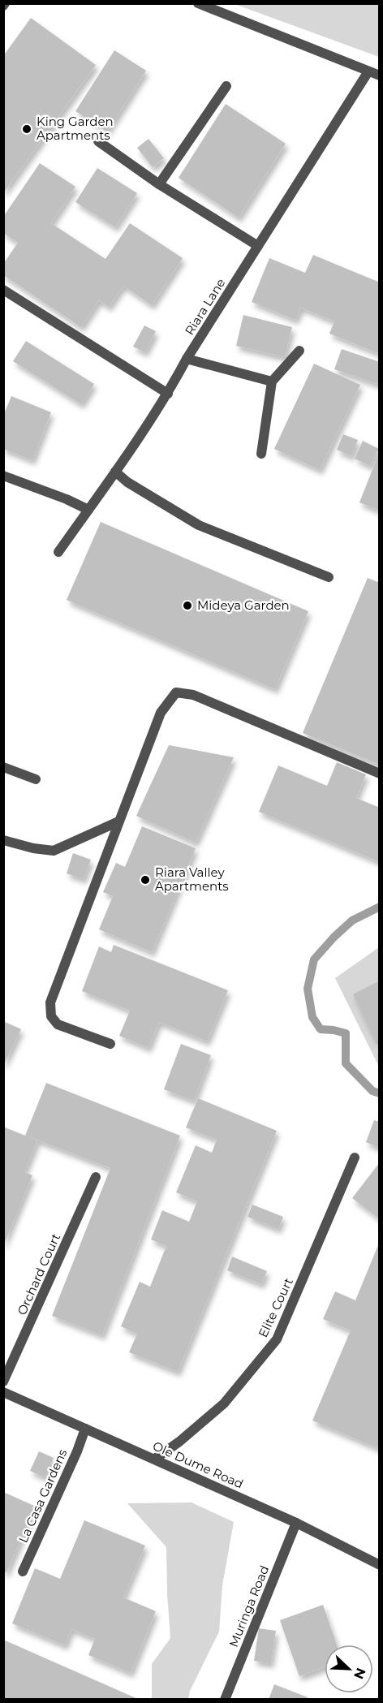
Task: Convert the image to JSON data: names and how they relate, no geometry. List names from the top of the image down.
{
  "streets": {
    "street": [
      "Riara Lane",
      "Orchard Court",
      "Elite Court",
      "Ole Dume Road",
      "La Casa Gardens",
      "Muringa Road"
    ]
  },
  "crossings": [
    ["Elite Court", "Ole Dume Road"],
    ["Ole Dume Road", "La Casa Gardens"],
    ["Ole Dume Road", "Muringa Road"]
  ],
  "places": ["King Garden Apartments", "Mideya Garden", "Riara Valley Apartments"],
  "north": "bottom right"
}
